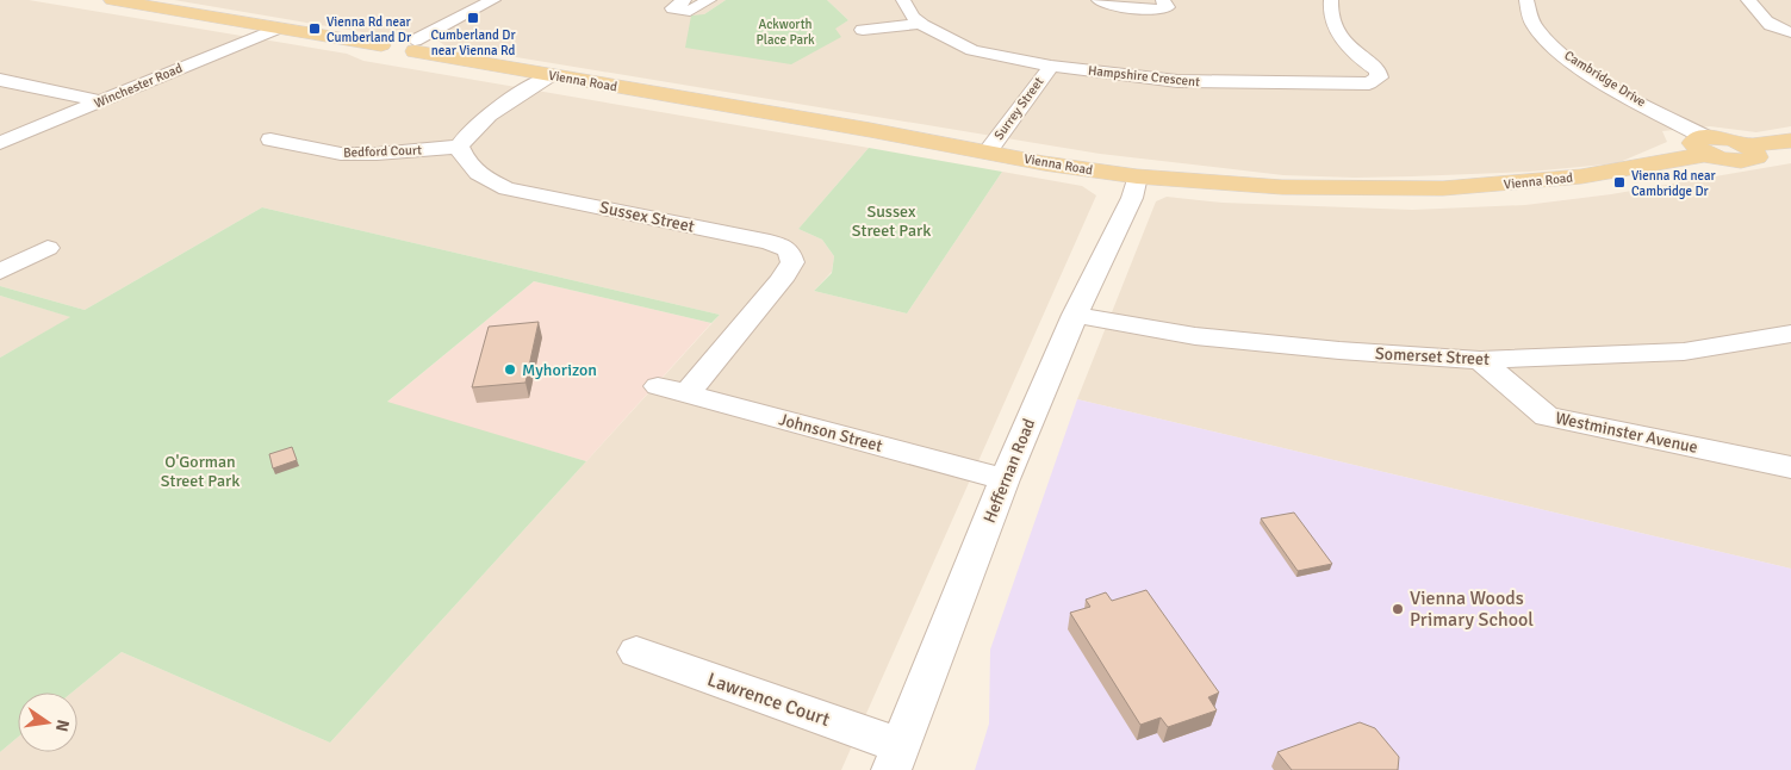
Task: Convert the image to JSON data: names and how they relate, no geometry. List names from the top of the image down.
{
  "streets": {
    "main road": ["Vienna Road"],
    "street": [
      "Hampshire Crescent",
      "Cambridge Drive",
      "Winchester Road",
      "Surrey Street",
      "Bedford Court",
      "Sussex Street",
      "Somerset Street",
      "Johnson Street",
      "Westminster Avenue",
      "Heffernan Road",
      "Lawrence Court"
    ]
  },
  "crossings": [
    ["Hampshire Crescent", "Surrey Street"],
    ["Cambridge Drive", "Vienna Road"],
    ["Vienna Road", "Winchester Road"],
    ["Vienna Road", "Surrey Street"],
    ["Vienna Road", "Heffernan Road"],
    ["Bedford Court", "Sussex Street"],
    ["Sussex Street", "Johnson Street"],
    ["Somerset Street", "Westminster Avenue"],
    ["Somerset Street", "Heffernan Road"],
    ["Johnson Street", "Heffernan Road"],
    ["Heffernan Road", "Lawrence Court"]
  ],
  "parks": ["Ackworth Place Park", "Sussex Street Park", "O'Gorman Street Park"],
  "places": {
    "transit": ["Cumberland Dr near Vienna Rd", "Vienna Rd near Cumberland Dr", "Vienna Rd near Cambridge Dr"],
    "other": ["Myhorizon", "Vienna Woods Primary School"]
  },
  "north": "right"
}
